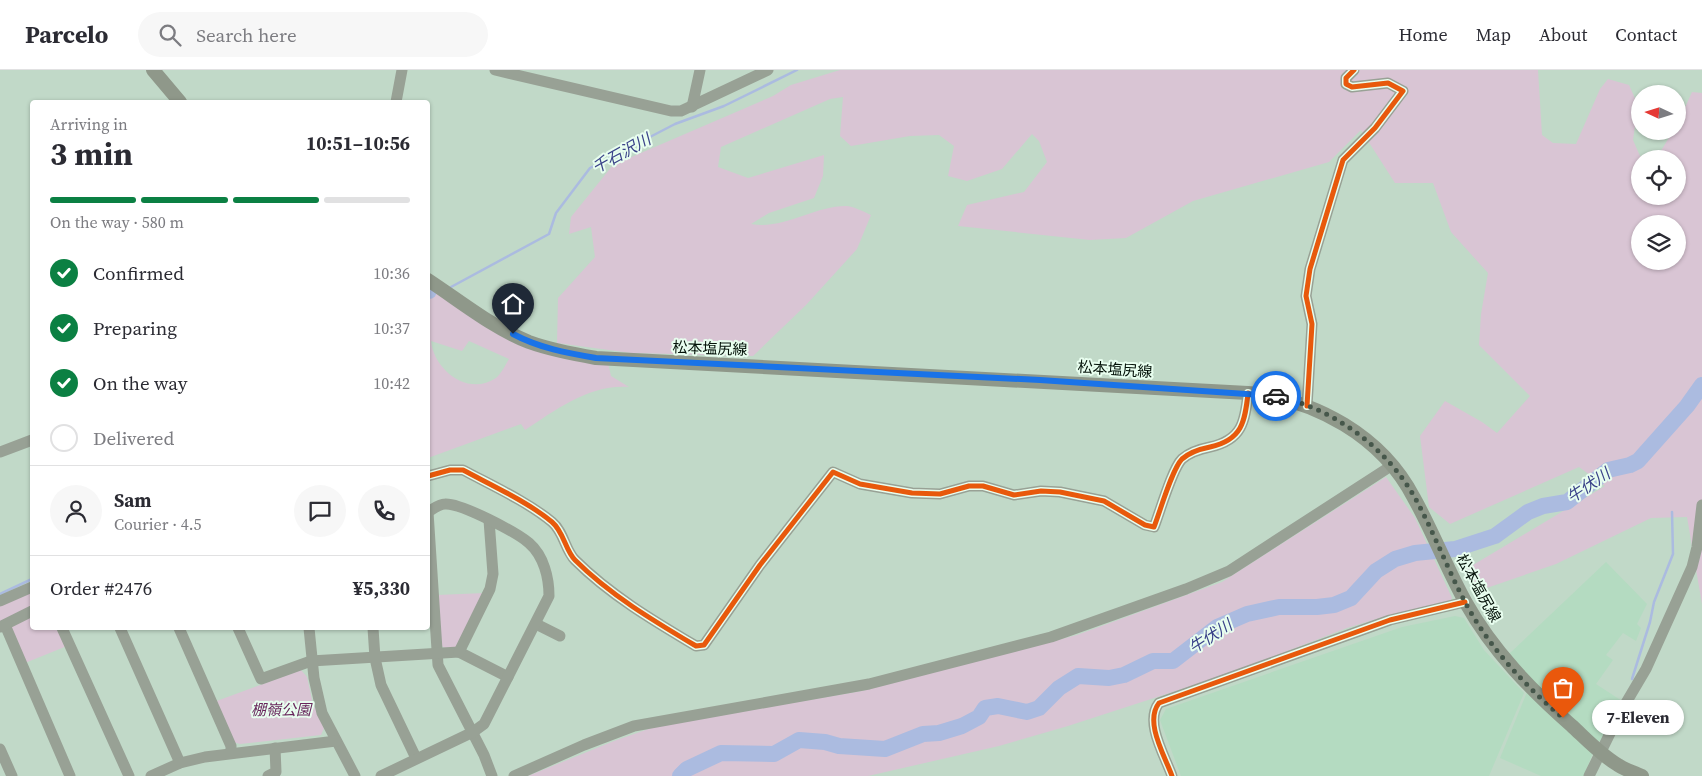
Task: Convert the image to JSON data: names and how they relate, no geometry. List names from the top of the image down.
{
  "streets": {
    "main road": ["松本塩尻線"]
  },
  "water": ["千石沢川", "牛伏川"],
  "parks": ["棚嶺公園"],
  "places": ["7-Eleven"],
  "north": "left",
  "page": {
    "header": "Parcelo",
    "search": "Search here",
    "nav": [
      "Home",
      "Map",
      "About",
      "Contact"
    ],
    "heading": ["3 min", "Arriving in", "10:51–10:56"],
    "panel": [
      "Sam",
      "Courier · 4.5",
      "Order #2476",
      "¥5,330"
    ],
    "bar": "On the way · 580 m",
    "list": [
      ["Confirmed", "10:36"],
      ["Preparing", "10:37"],
      ["On the way", "10:42"],
      "Delivered"
    ],
    "bubble": "7-Eleven"
  }
}
